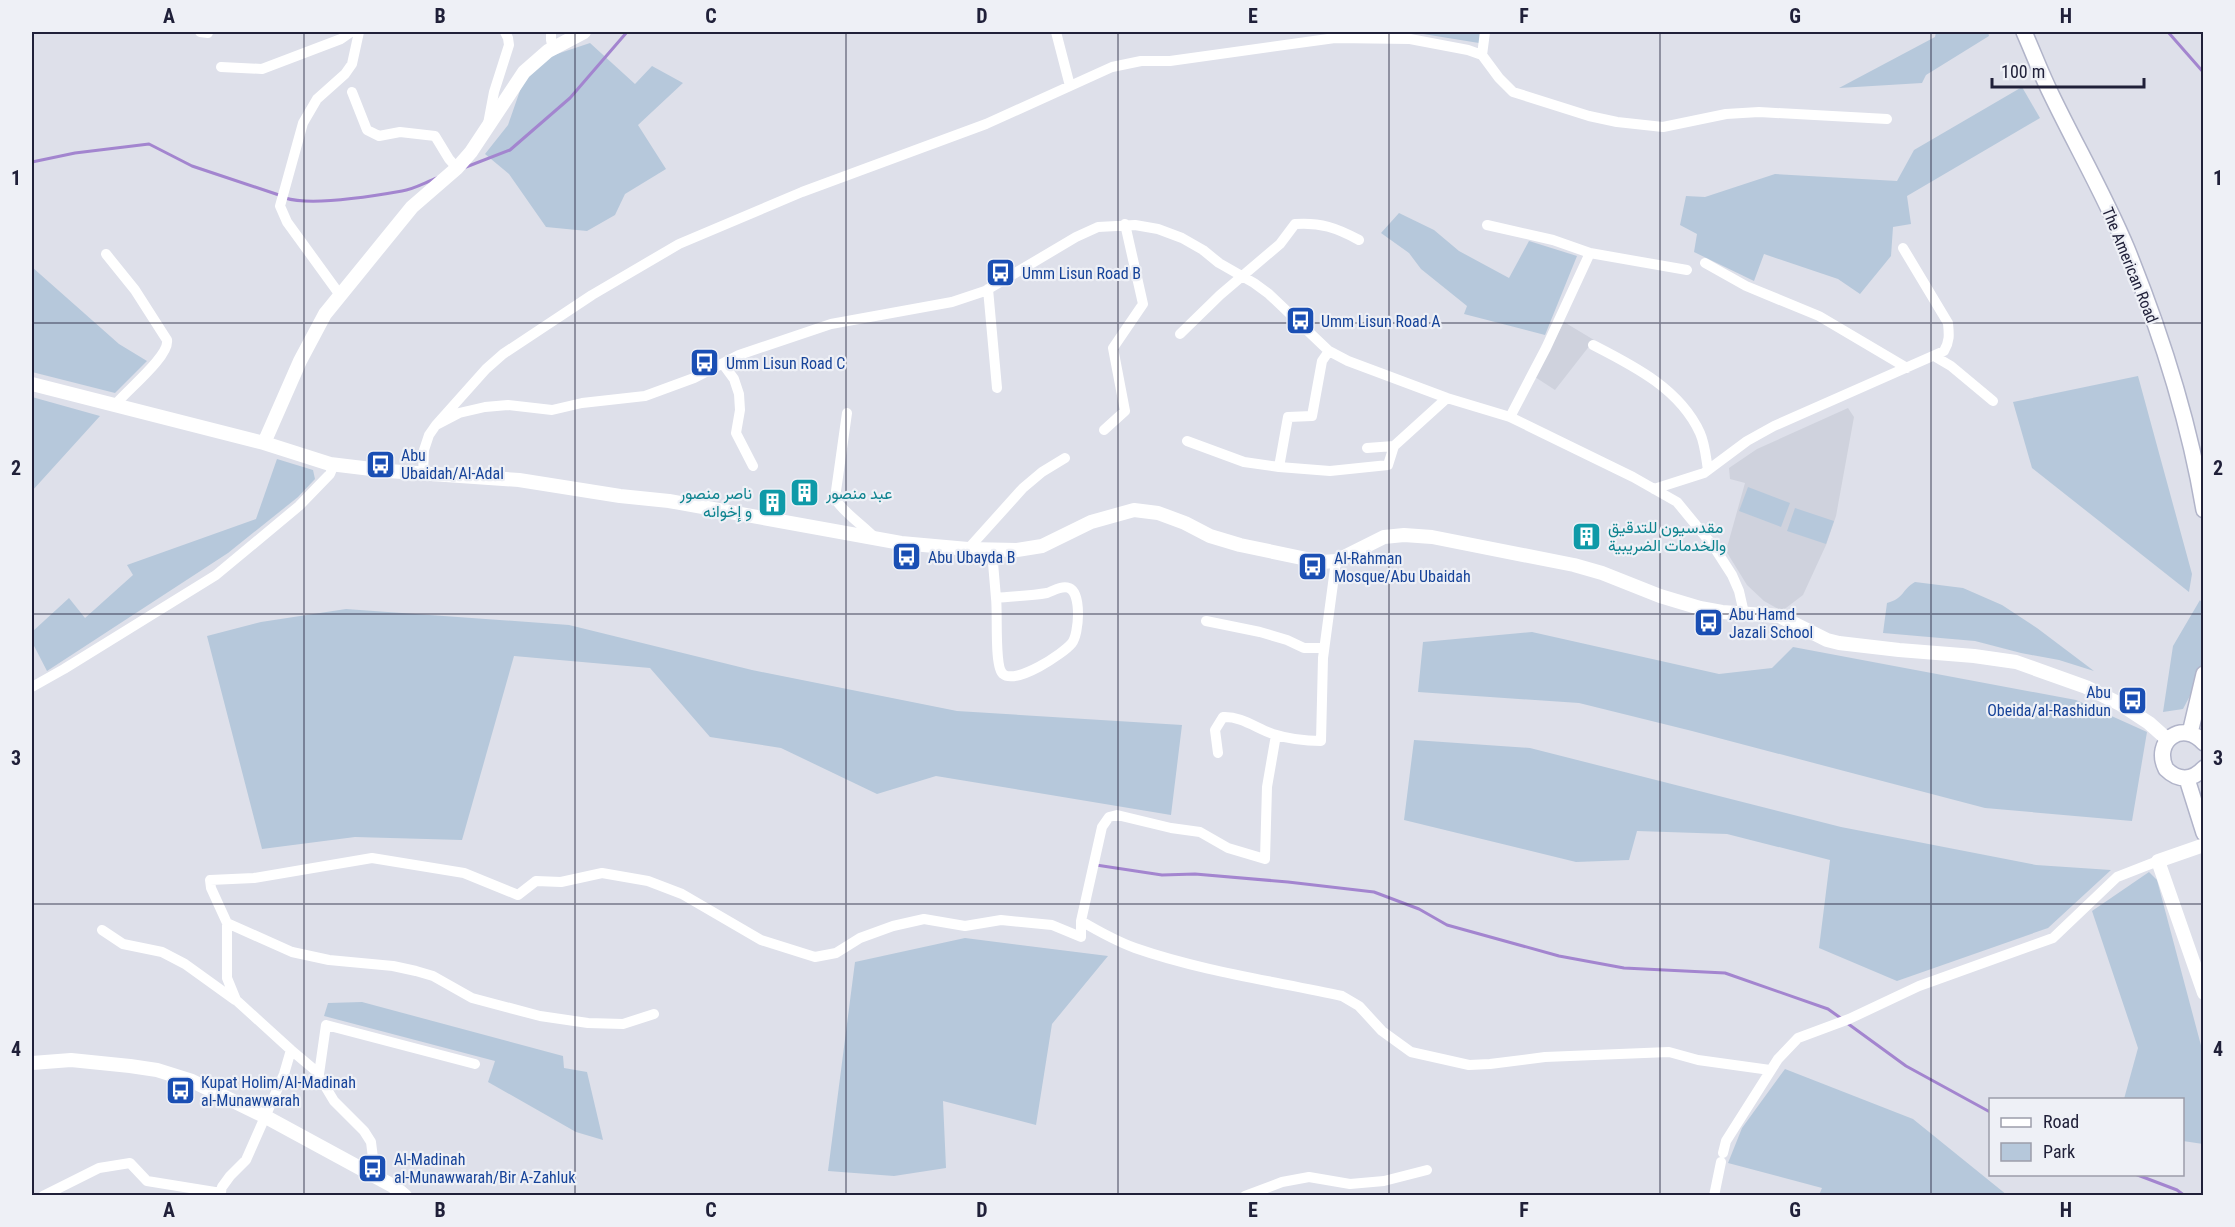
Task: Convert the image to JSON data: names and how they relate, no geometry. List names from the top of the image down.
{
  "streets": {
    "main road": ["The American Road"]
  },
  "places": {
    "bus stop": [
      "Umm Lisun Road B",
      "Umm Lisun Road A",
      "Umm Lisun Road C",
      "Abu Ubaidah/Al-Adal",
      "Abu Ubayda B",
      "Al-Rahman Mosque/Abu Ubaidah",
      "Abu Hamd Jazali School",
      "Abu Obeida/al-Rashidun",
      "Kupat Holim/Al-Madinah al-Munawwarah",
      "Al-Madinah al-Munawwarah/Bir A-Zahluk"
    ],
    "building": ["عبد منصور", "ناصر منصور و إخوانه", "مقدسيون للتدقيق والخدمات الضريبية"]
  },
  "legend": ["Road", "Park"],
  "scale_bar": "100 m",
  "grid": {
    "columns": [
      "A",
      "B",
      "C",
      "D",
      "E",
      "F",
      "G",
      "H"
    ],
    "rows": [
      "1",
      "2",
      "3",
      "4"
    ]
  }
}
